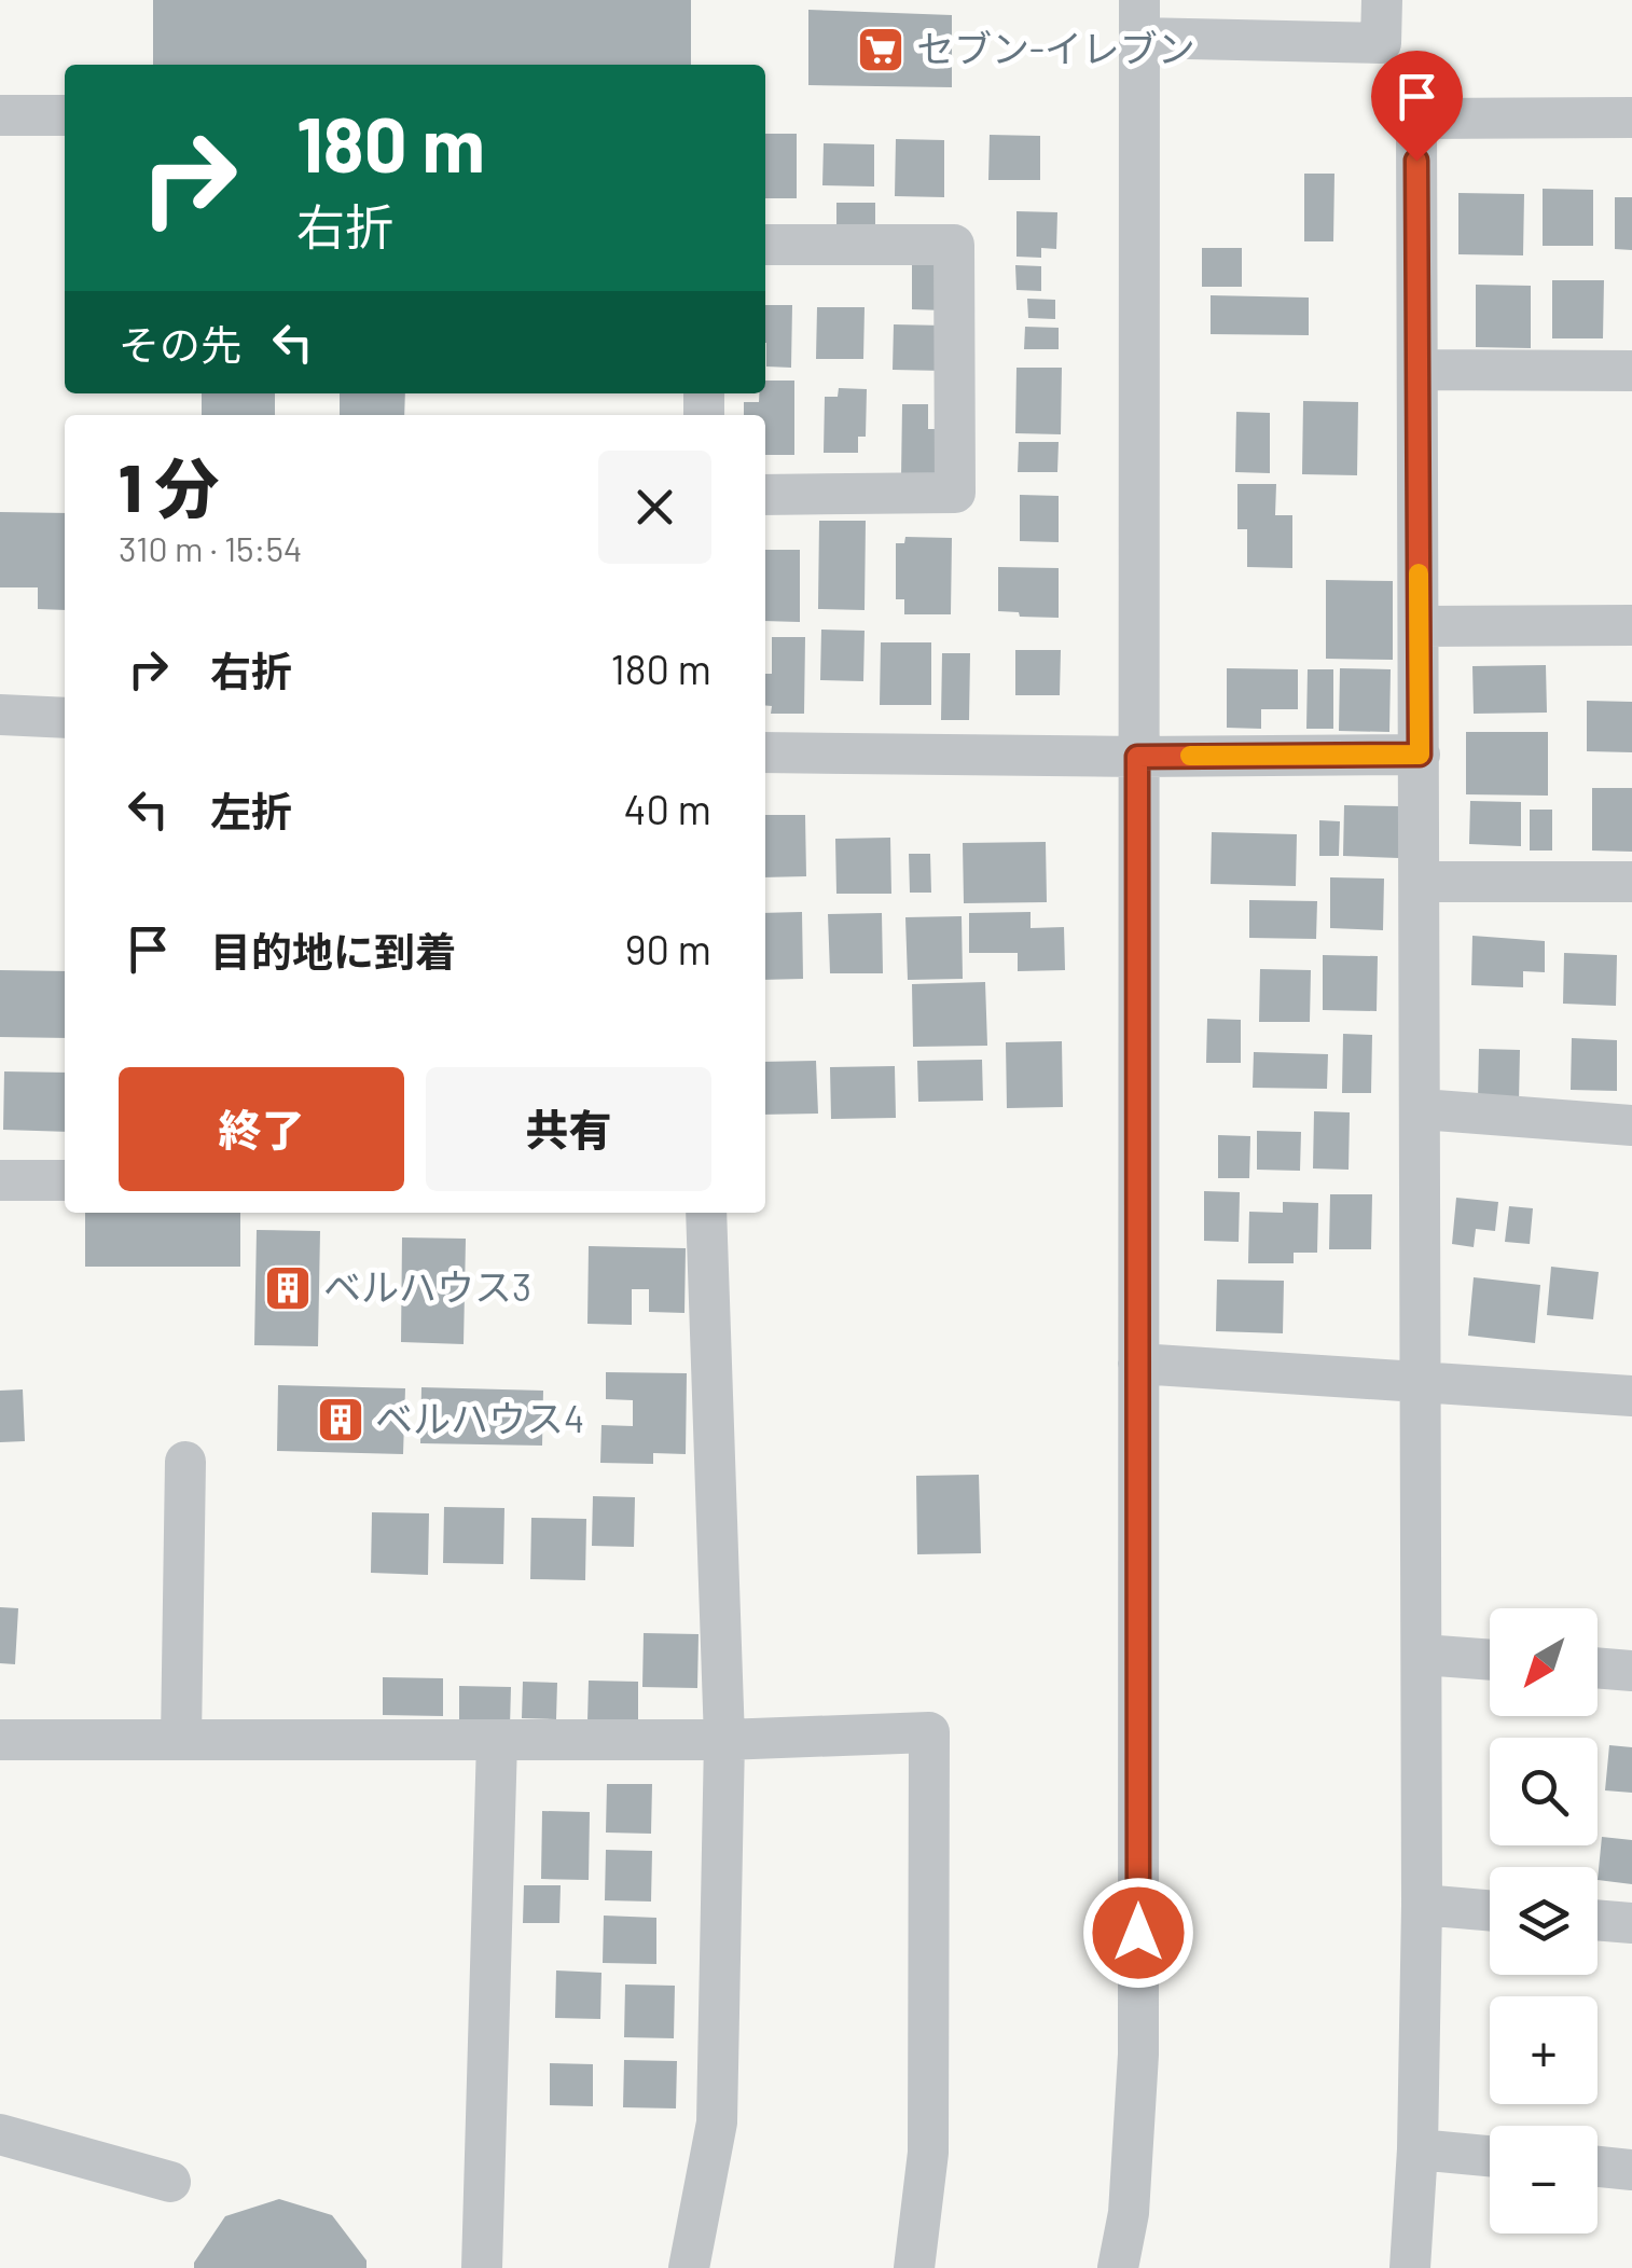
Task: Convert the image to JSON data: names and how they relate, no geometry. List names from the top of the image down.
{
  "places": {
    "supermarket": ["セブン-イレブン"],
    "building": ["ベルハウス3", "ベルハウス4"]
  },
  "north": "bottom left",
  "page": {
    "turn": ["180 m", "右折"],
    "then": "その先",
    "heading": ["1 分", "310 m · 15:54"],
    "list": [
      {
        "name": "右折",
        "value": "180 m"
      },
      {
        "name": "左折",
        "value": "40 m"
      },
      {
        "name": "目的地に到着",
        "value": "90 m"
      }
    ],
    "buttons": ["終了", "共有"],
    "map_buttons": ["+", "−"]
  }
}
